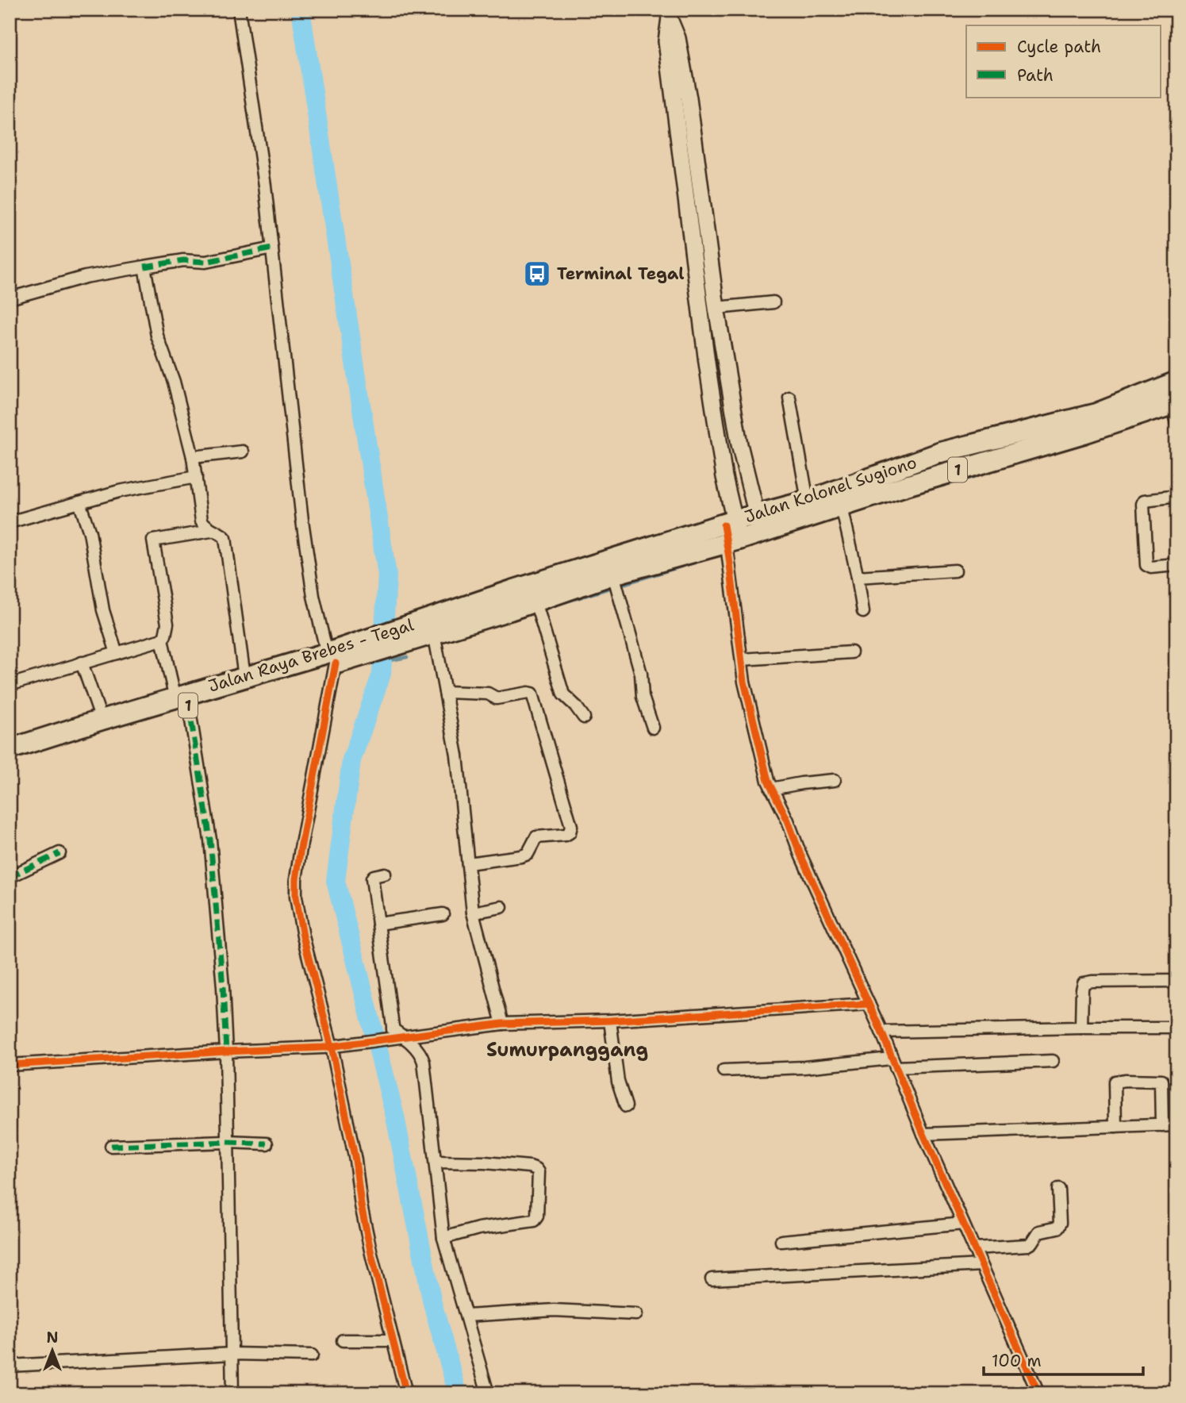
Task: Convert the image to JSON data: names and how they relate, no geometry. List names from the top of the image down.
{
  "streets": {
    "highway": ["1", "Jalan Kolonel Sugiono", "Jalan Raya Brebes - Tegal"]
  },
  "crossings": [
    ["1", "Jalan Kolonel Sugiono"],
    ["1", "Jalan Raya Brebes - Tegal"],
    ["Jalan Kolonel Sugiono", "Jalan Raya Brebes - Tegal"]
  ],
  "districts": ["Sumurpanggang"],
  "places": {
    "bus stop": ["Terminal Tegal"]
  },
  "legend": ["Cycle path", "Path"],
  "scale_bar": "100 m",
  "north": "top"
}
